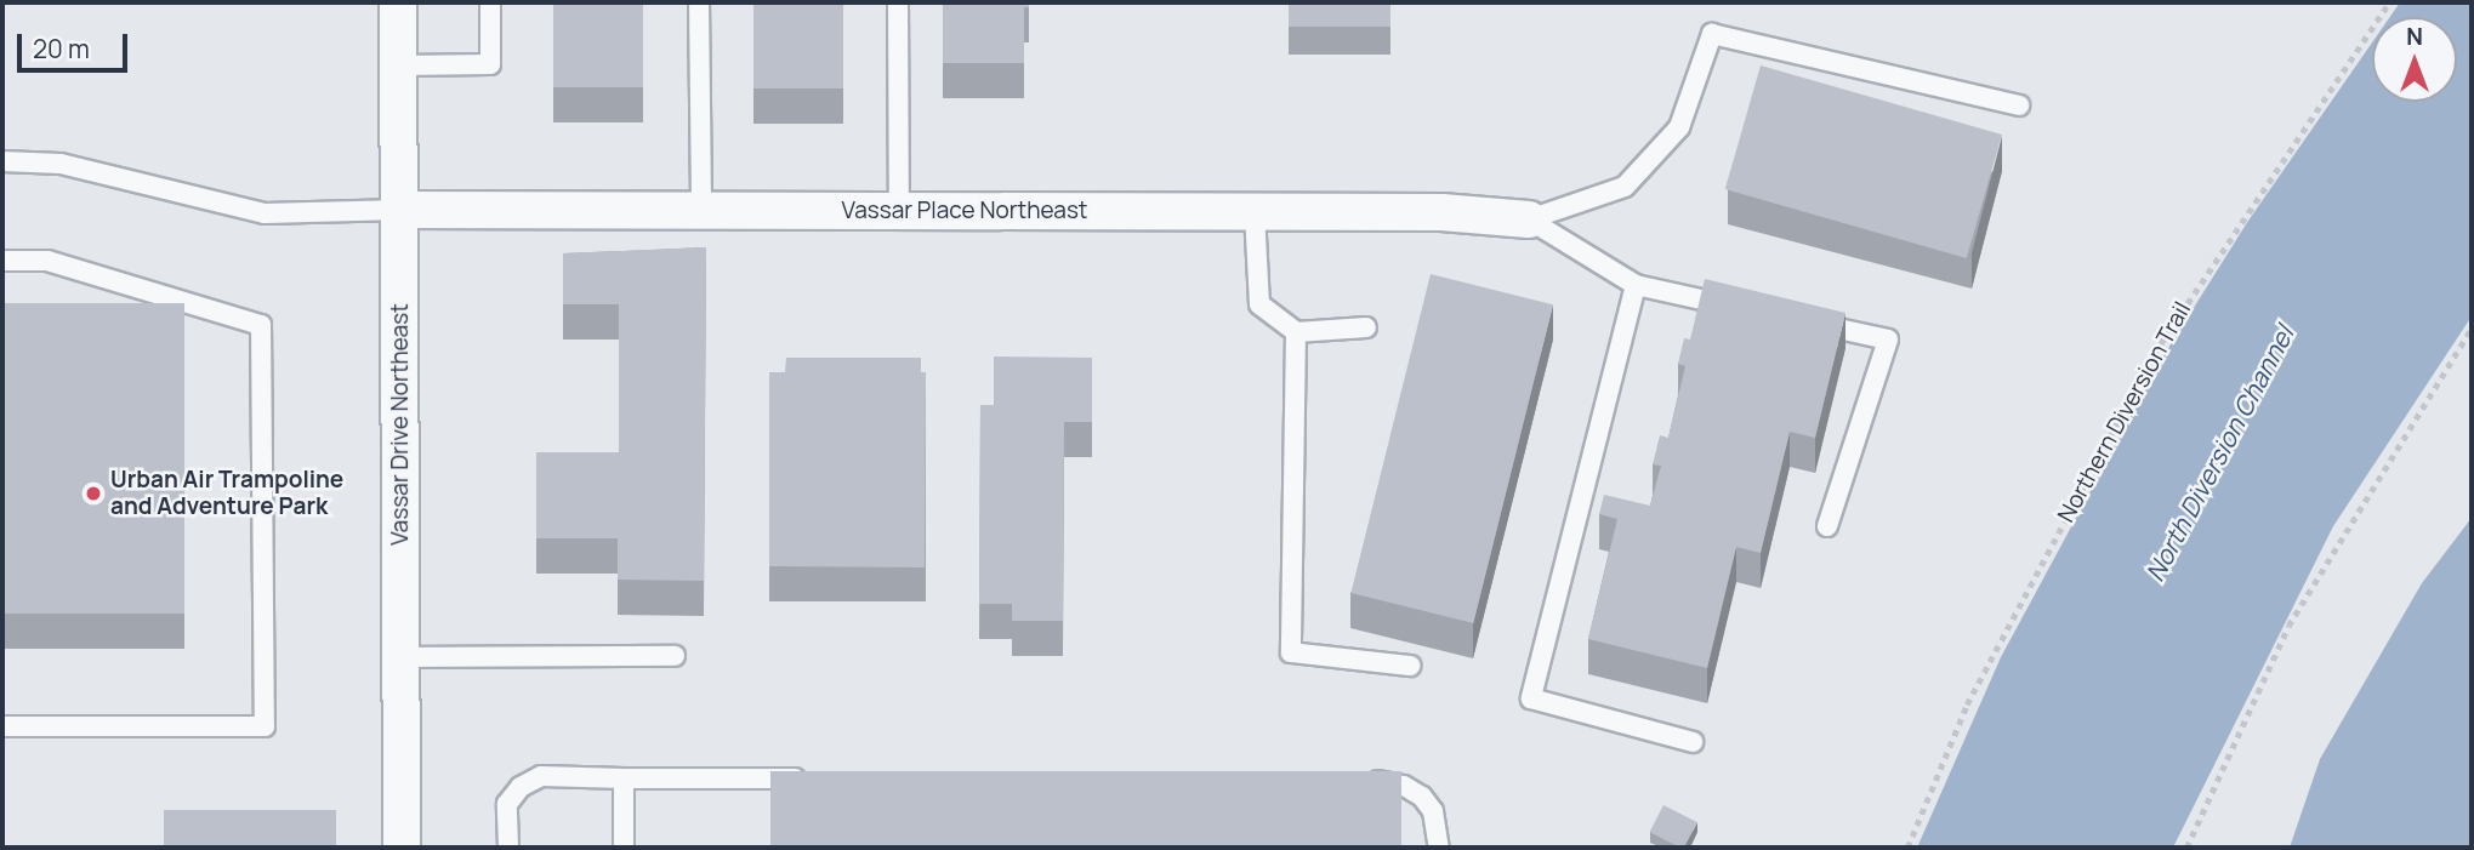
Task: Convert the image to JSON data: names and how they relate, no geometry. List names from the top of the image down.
{
  "streets": {
    "street": ["Vassar Place Northeast", "Vassar Drive Northeast"],
    "path": ["Northern Diversion Trail"]
  },
  "crossings": [
    ["Vassar Place Northeast", "Vassar Drive Northeast"]
  ],
  "water": ["North Diversion Channel"],
  "places": ["Urban Air Trampoline and Adventure Park"],
  "scale_bar": "20 m",
  "north": "top"
}
